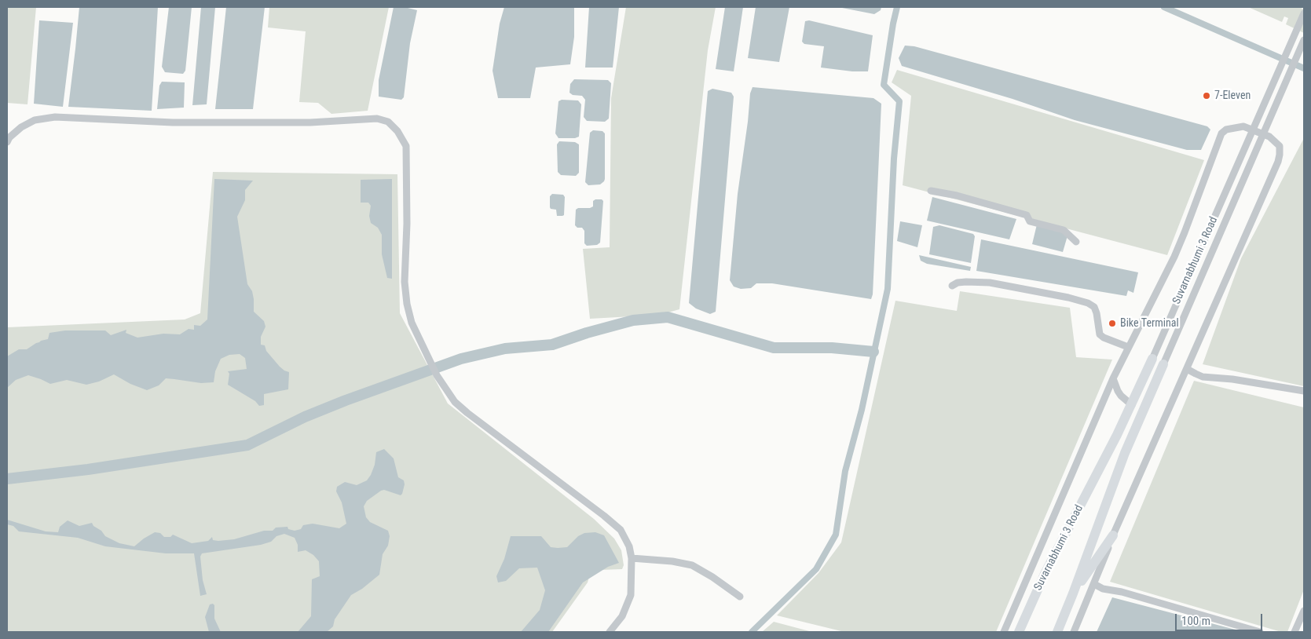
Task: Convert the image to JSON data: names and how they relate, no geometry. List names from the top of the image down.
{
  "streets": {
    "main road": ["Suvarnabhumi 3 Road"]
  },
  "places": ["7-Eleven", "Bike Terminal"],
  "scale_bar": "100 m"
}
